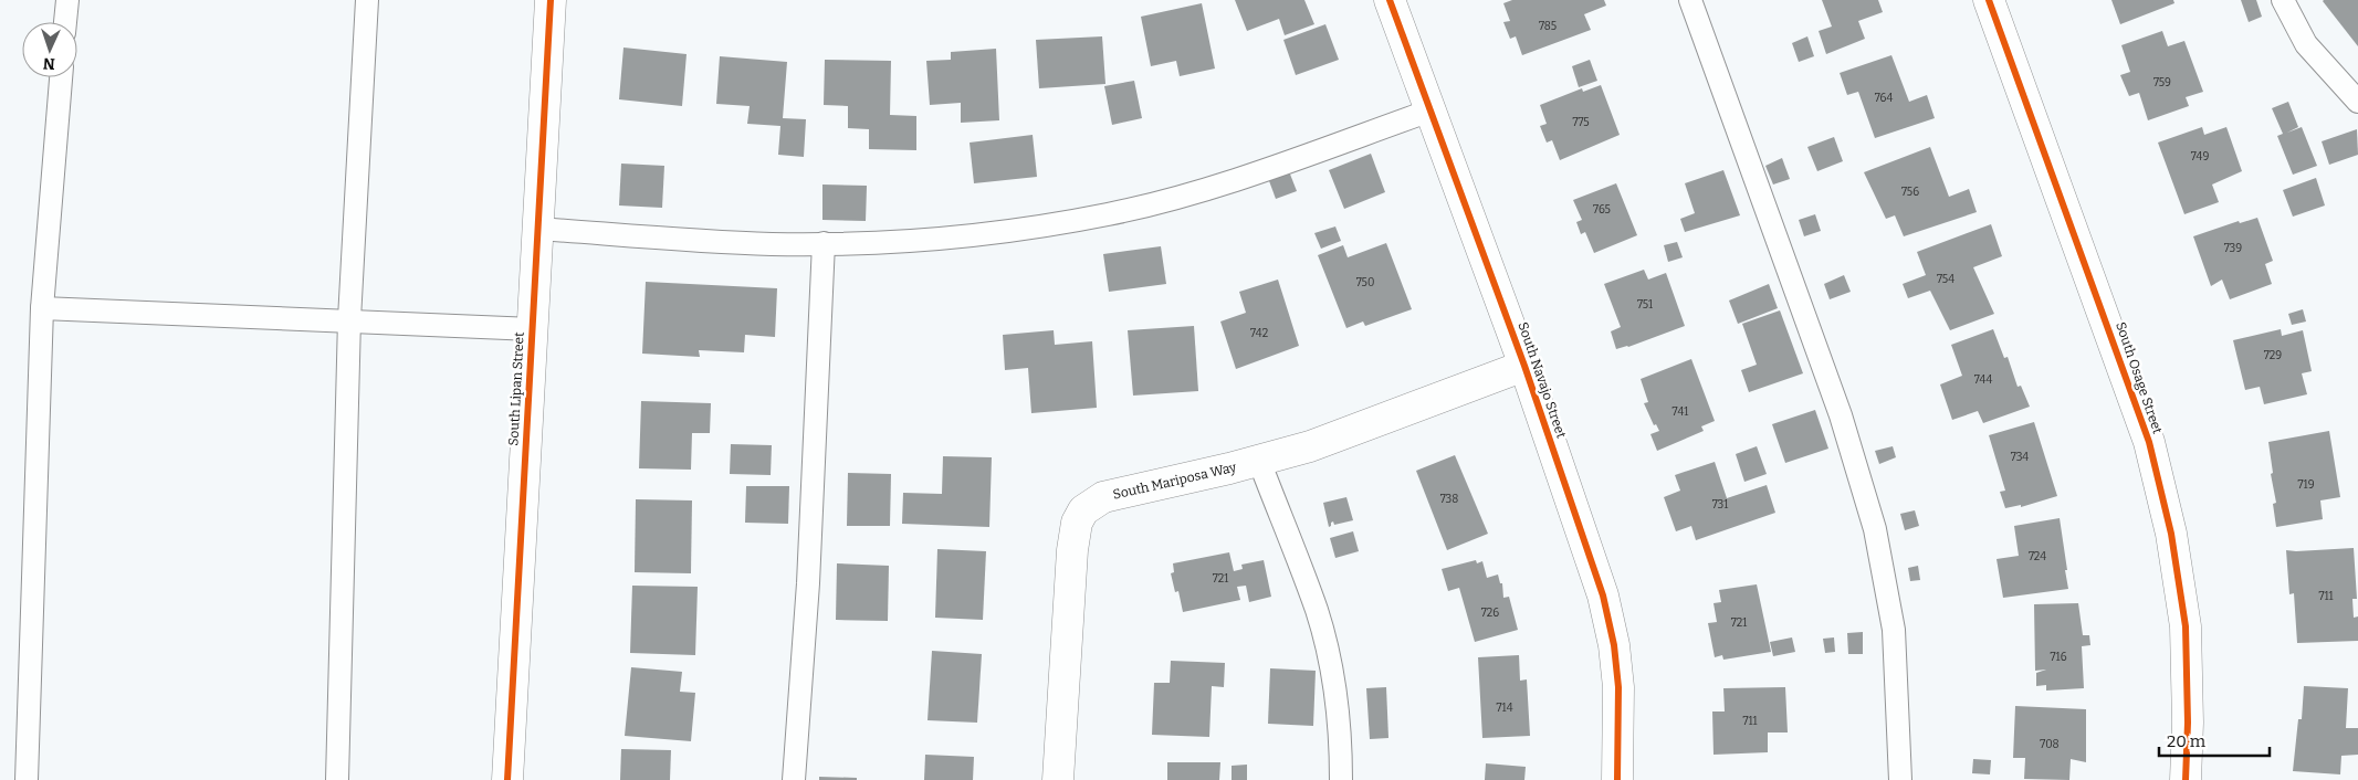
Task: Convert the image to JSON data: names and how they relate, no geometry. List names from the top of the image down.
{
  "streets": {
    "street": [
      "South Osage Street",
      "South Navajo Street",
      "South Lipan Street",
      "South Mariposa Way"
    ]
  },
  "crossings": [
    ["South Navajo Street", "South Mariposa Way"]
  ],
  "house_numbers": [
    "785",
    "759",
    "764",
    "775",
    "749",
    "756",
    "765",
    "739",
    "754",
    "750",
    "751",
    "742",
    "729",
    "744",
    "741",
    "734",
    "719",
    "738",
    "731",
    "724",
    "721",
    "711",
    "726",
    "721",
    "716",
    "714",
    "711",
    "708"
  ],
  "scale_bar": "20 m",
  "north": "bottom"
}
